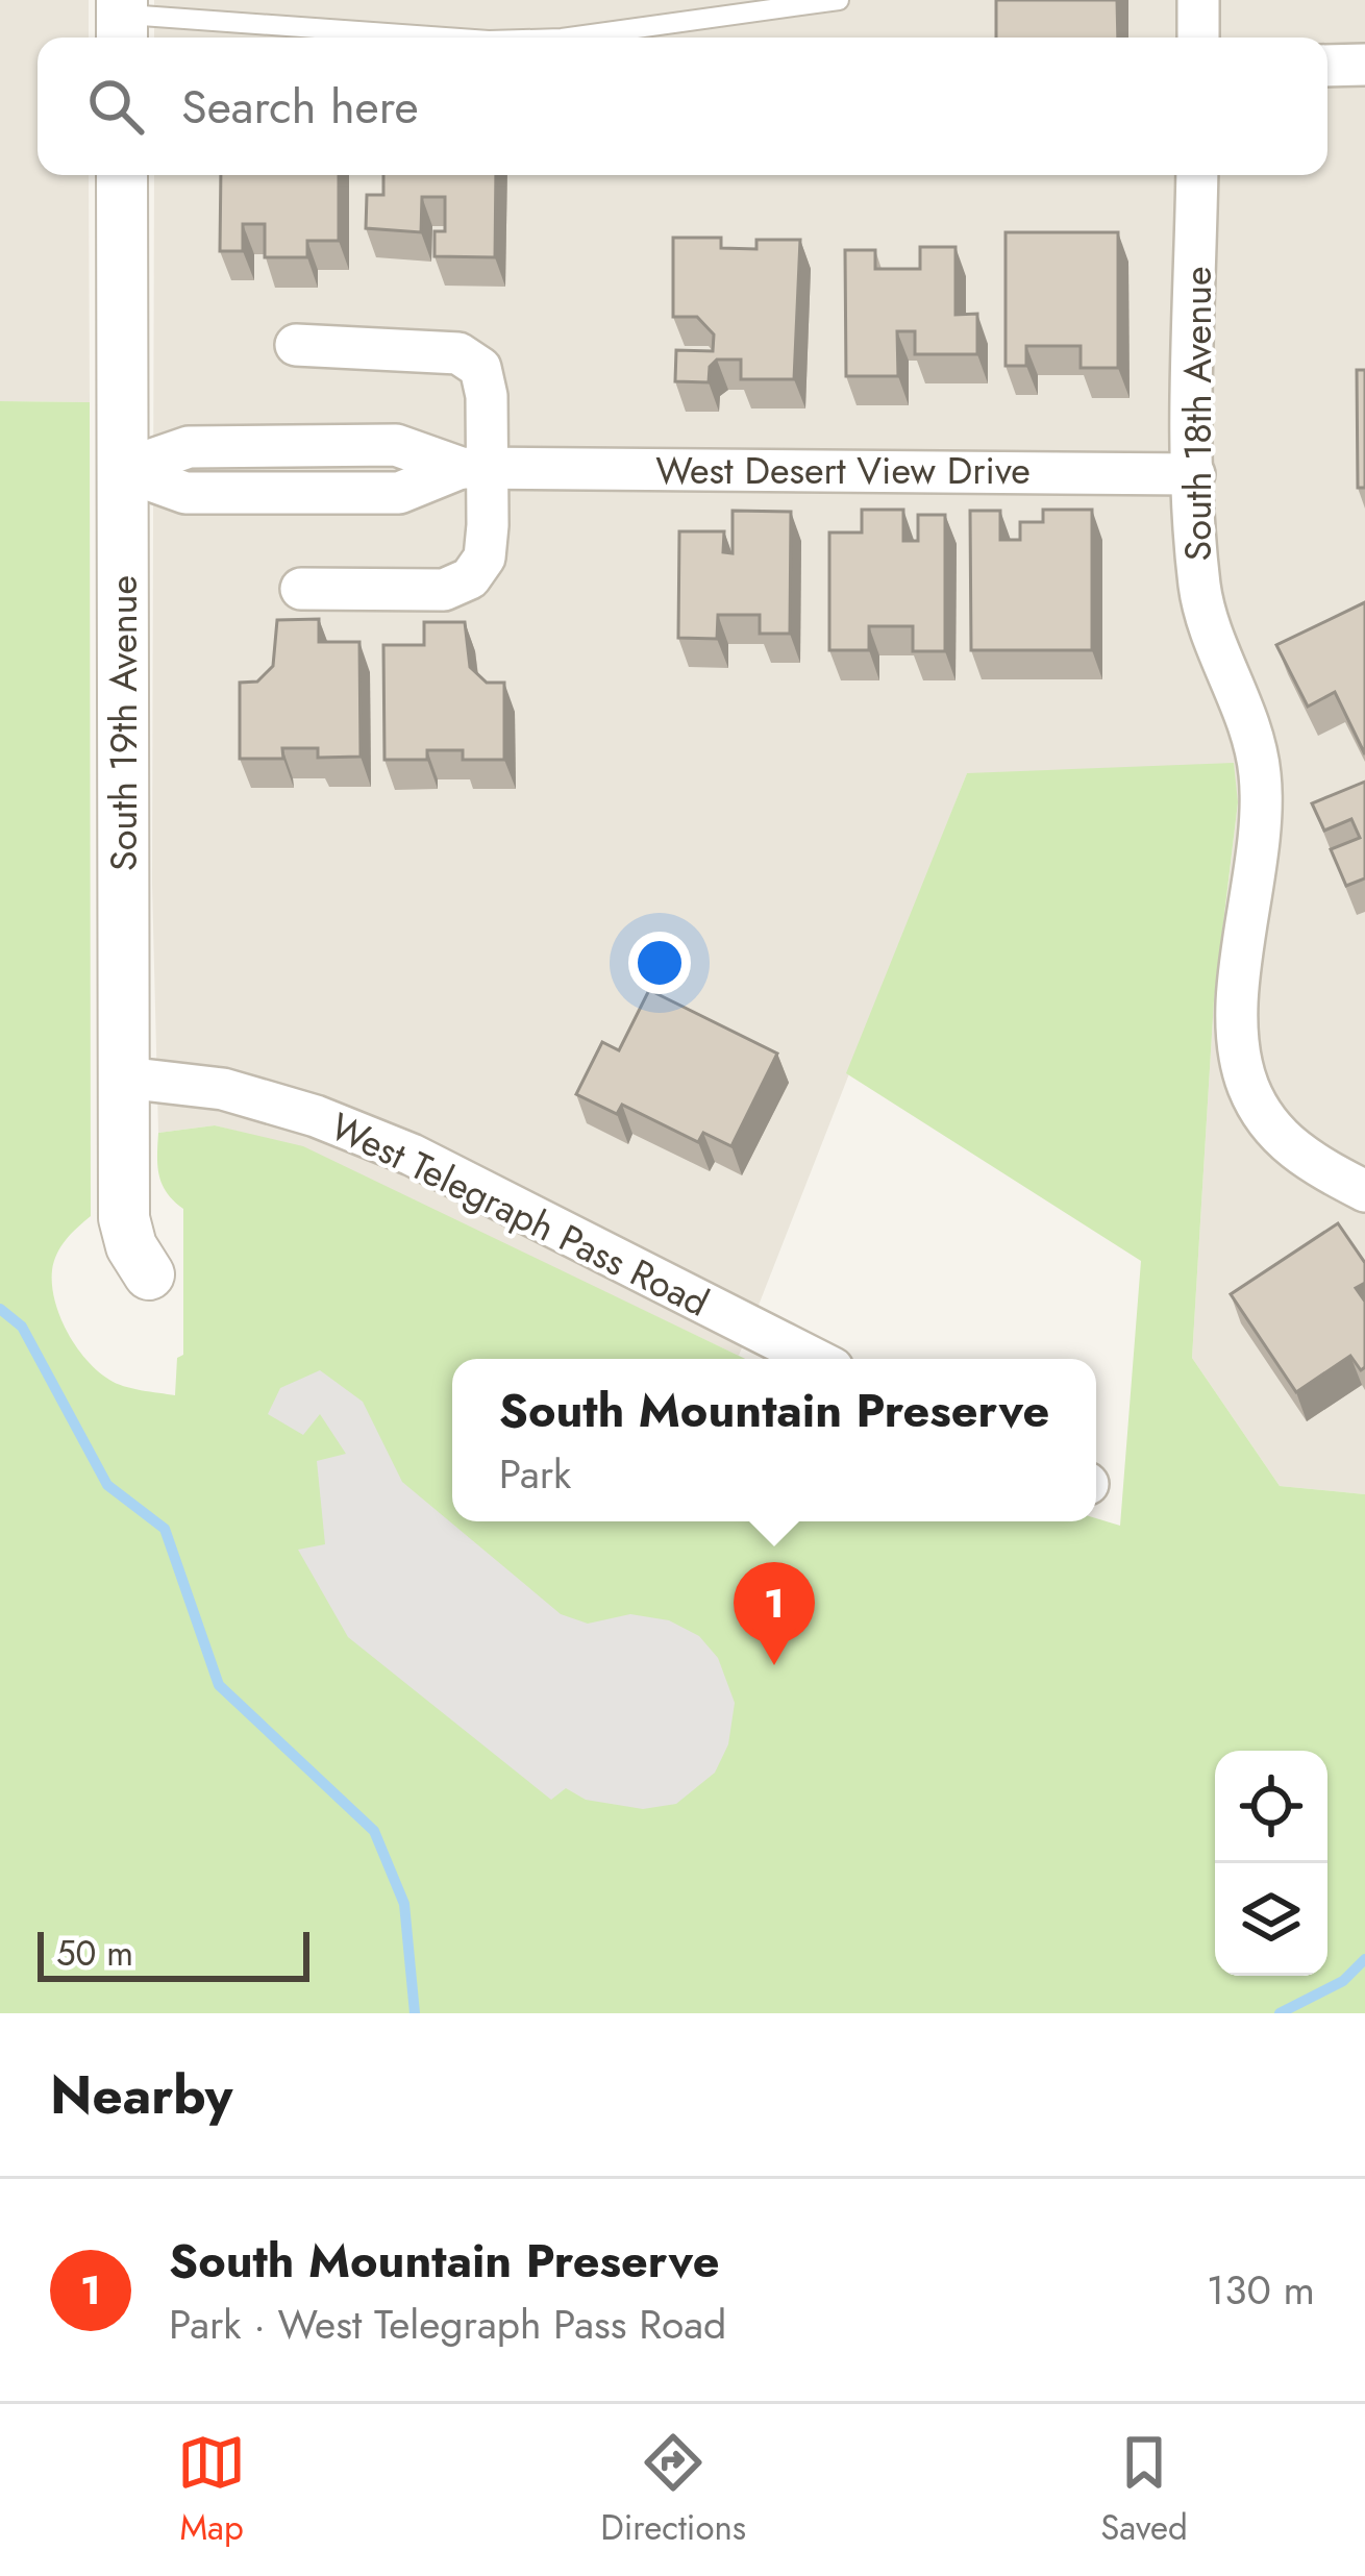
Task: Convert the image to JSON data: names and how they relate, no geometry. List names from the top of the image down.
{
  "streets": {
    "street": [
      "South 18th Avenue",
      "West Desert View Drive",
      "South 19th Avenue",
      "West Telegraph Pass Road"
    ]
  },
  "crossings": [
    ["South 18th Avenue", "West Desert View Drive"],
    ["West Desert View Drive", "South 19th Avenue"],
    ["South 19th Avenue", "West Telegraph Pass Road"]
  ],
  "scale_bar": "50 m",
  "page": {
    "search": "Search here",
    "popup": ["South Mountain Preserve", "Park"],
    "pins": "1",
    "scale": "50 m",
    "heading": "Nearby",
    "list": [
      {
        "mark": "1",
        "name": "South Mountain Preserve",
        "note": "Park · West Telegraph Pass Road",
        "value": "130 m"
      }
    ],
    "nav": ["Map", "Directions", "Saved"]
  }
}
